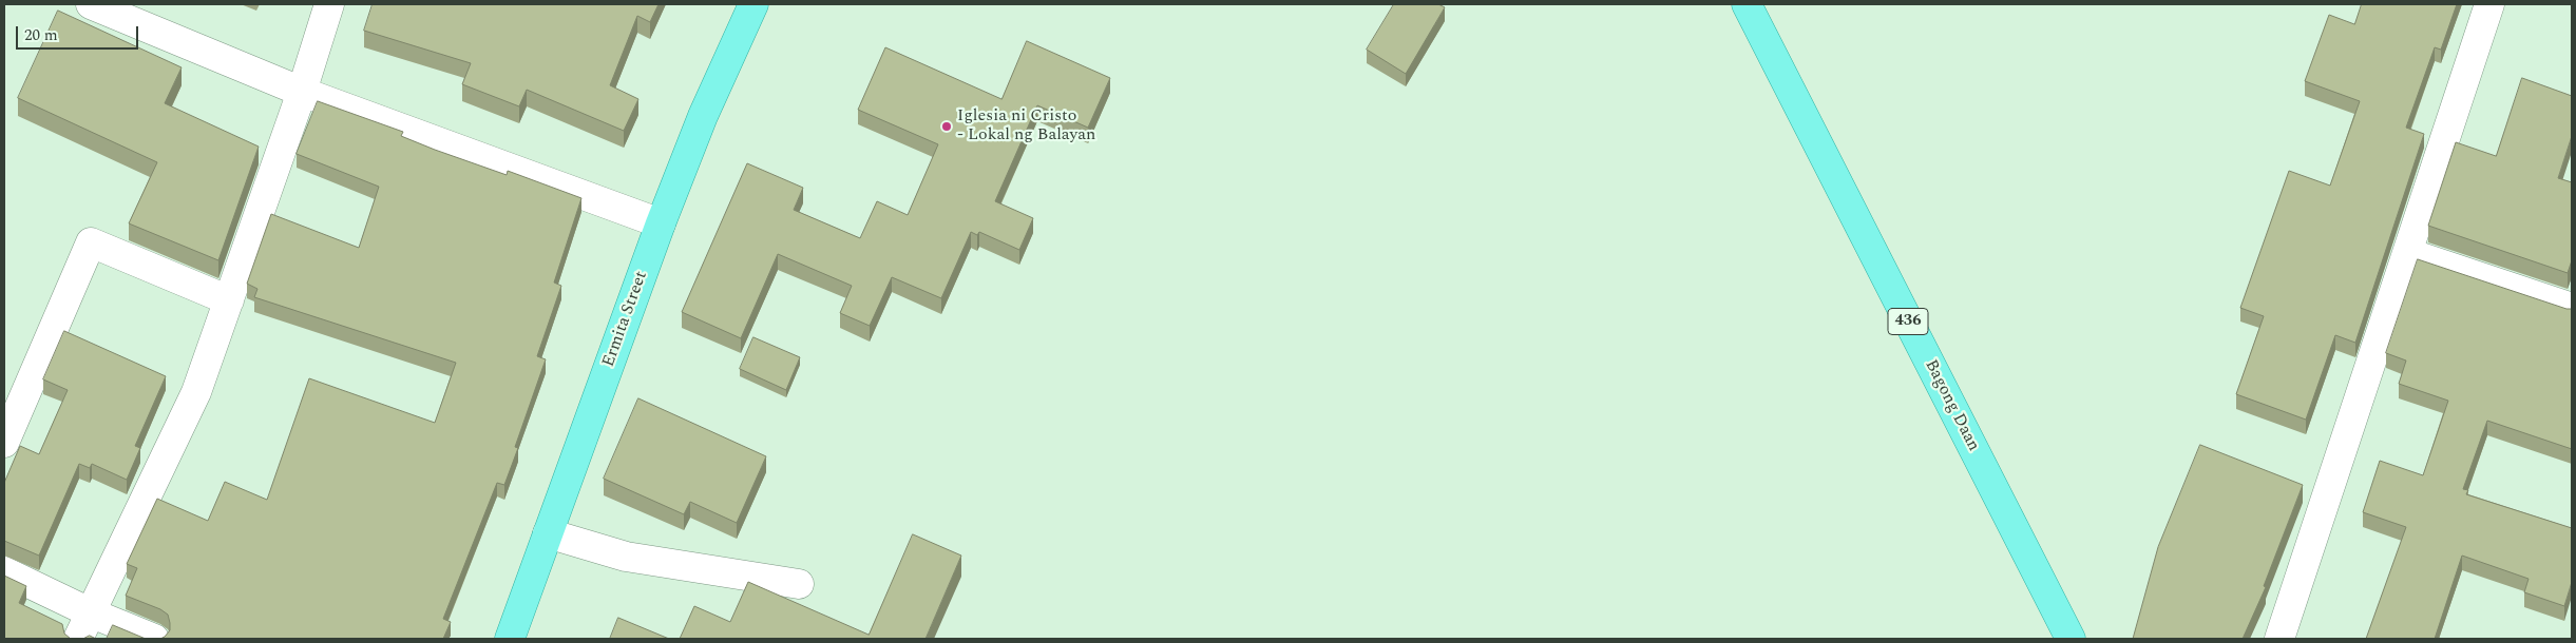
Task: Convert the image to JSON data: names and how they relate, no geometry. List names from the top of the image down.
{
  "streets": {
    "main road": ["Ermita Street", "436", "Bagong Daan"]
  },
  "places": ["Iglesia ni Cristo - Lokal ng Balayan"],
  "scale_bar": "20 m"
}
